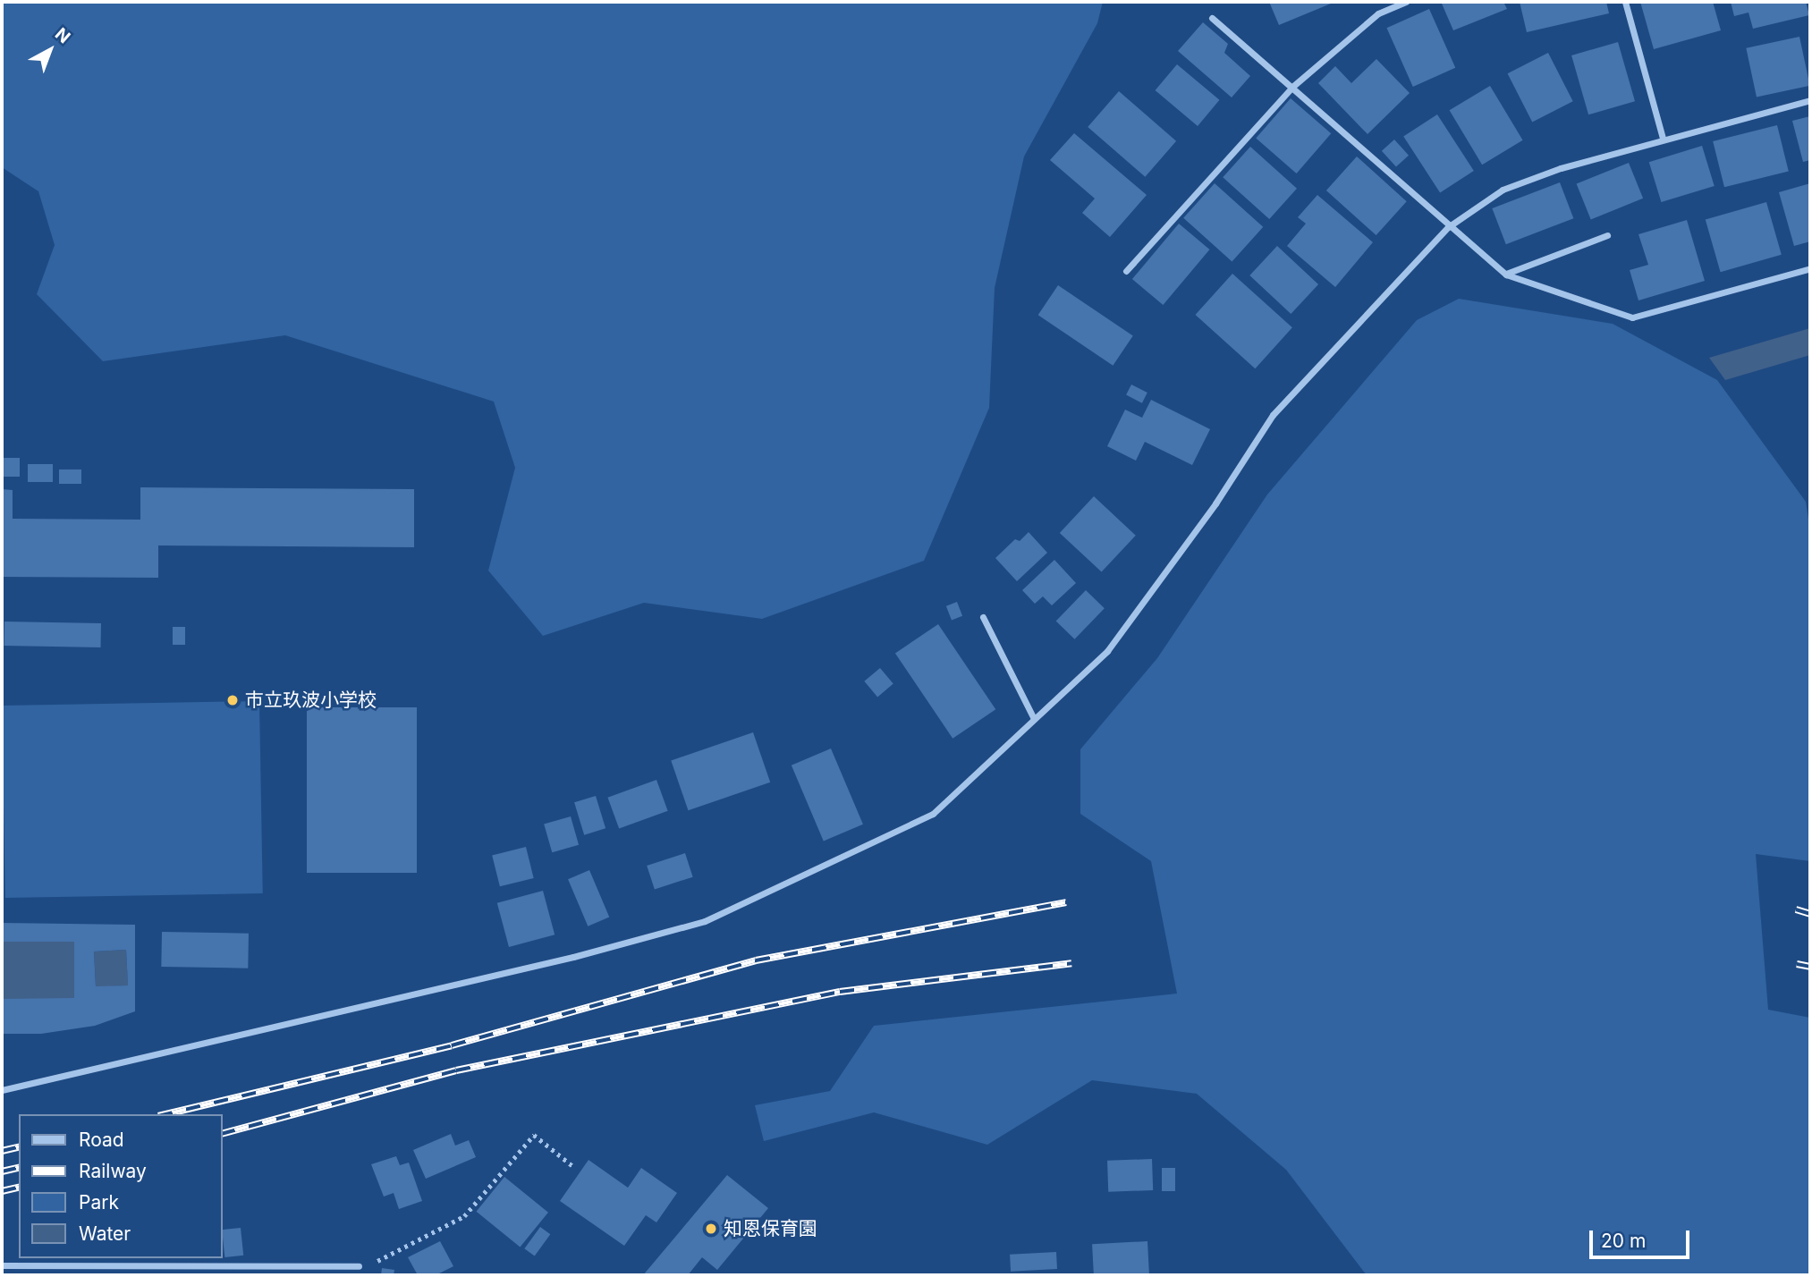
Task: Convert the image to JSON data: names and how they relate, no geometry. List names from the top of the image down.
{
  "places": ["市立玖波小学校", "知恩保育園"],
  "legend": [
    "Road",
    "Railway",
    "Park",
    "Water"
  ],
  "scale_bar": "20 m",
  "north": "top right"
}
